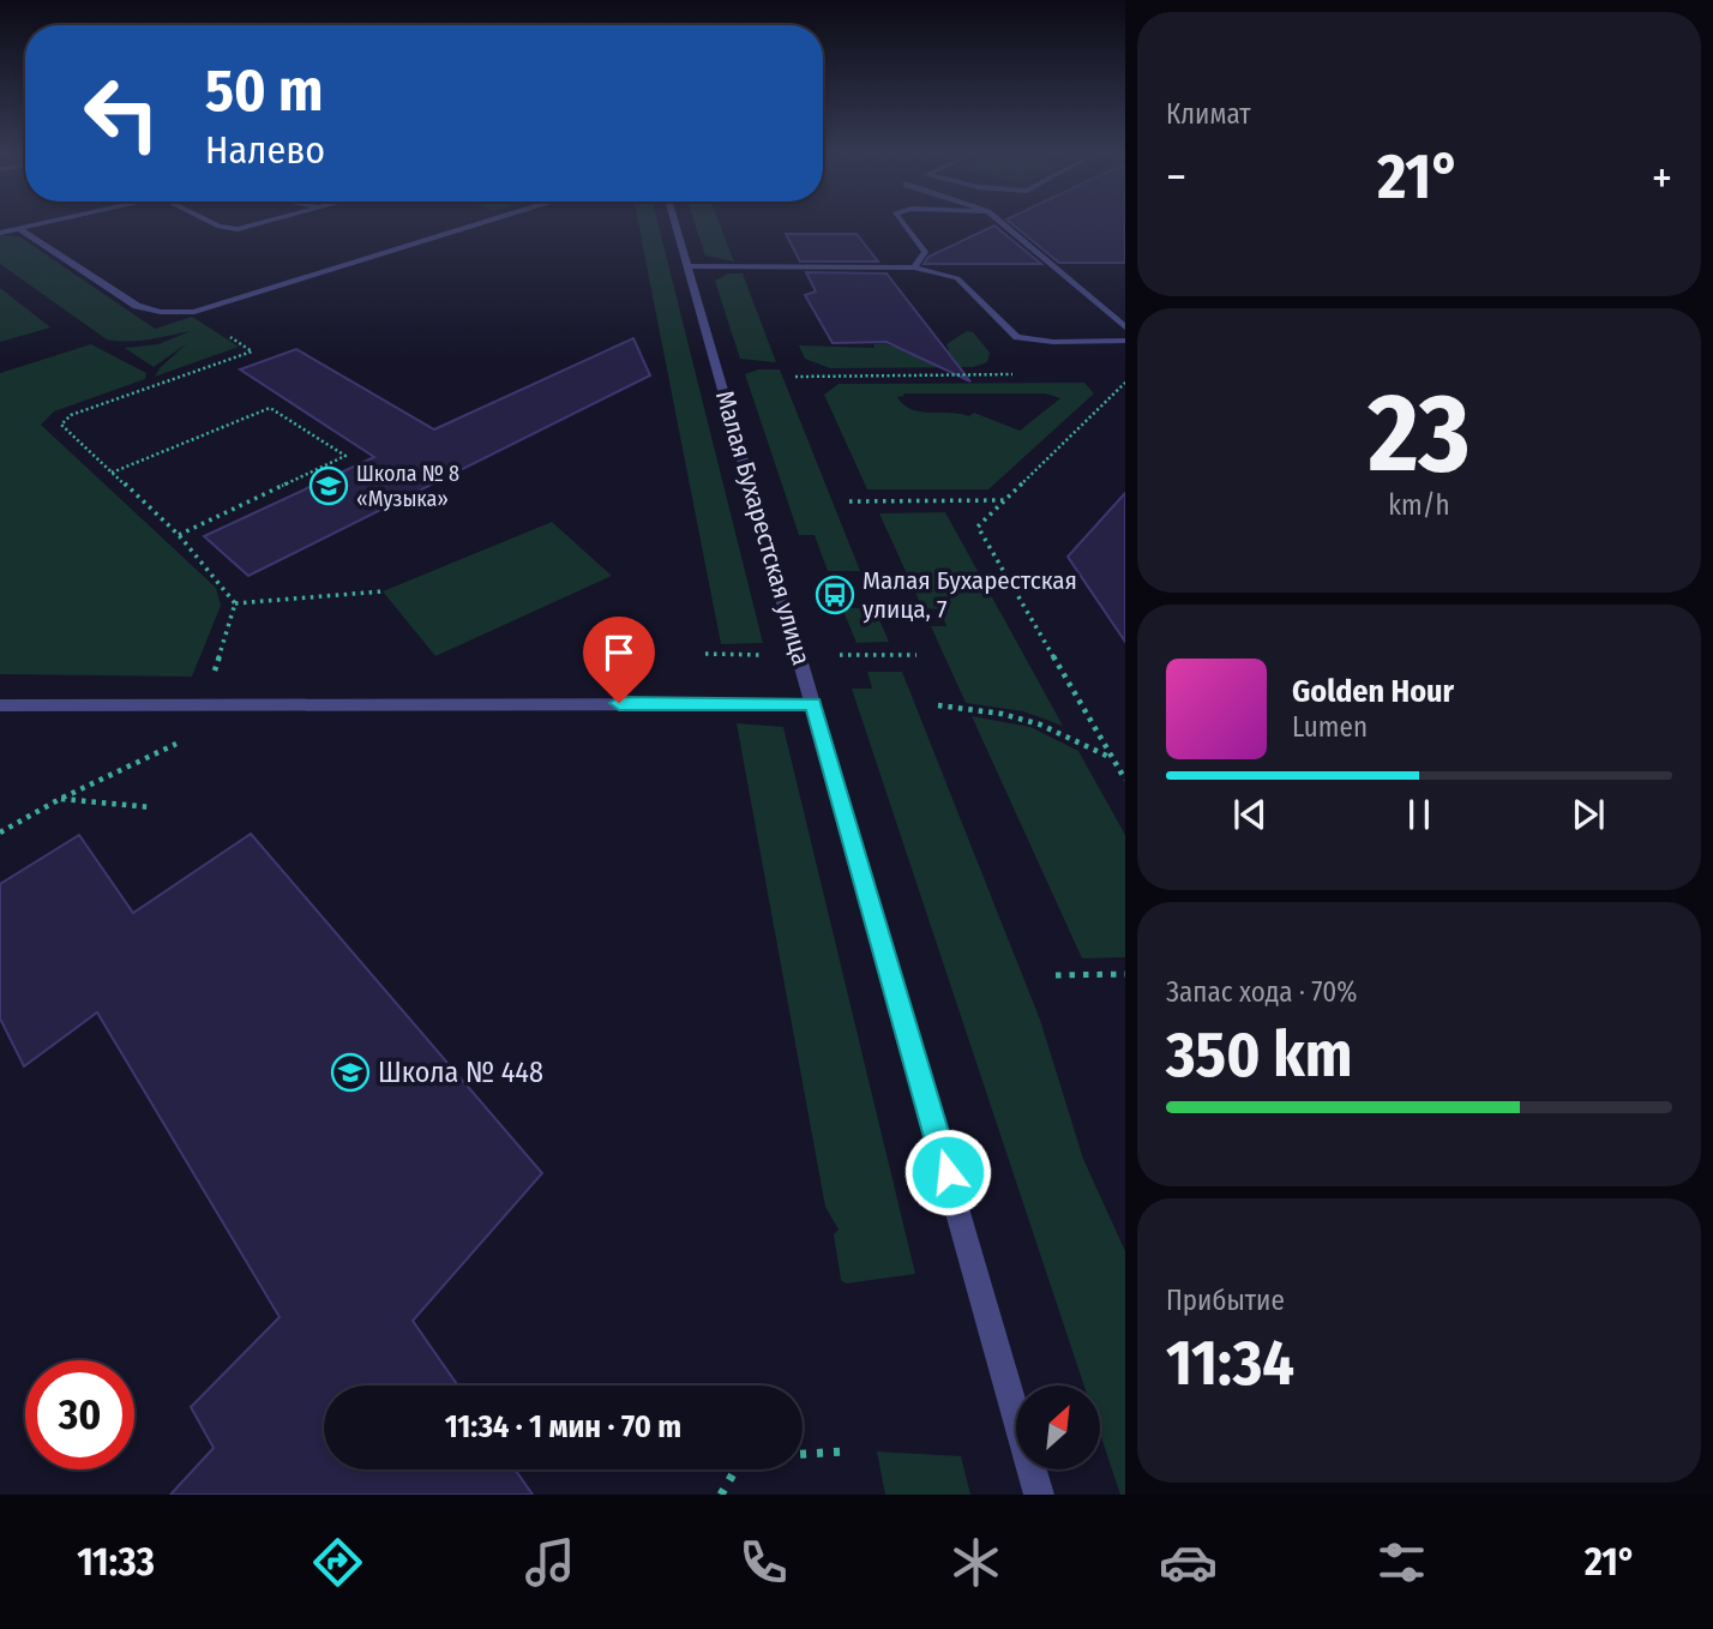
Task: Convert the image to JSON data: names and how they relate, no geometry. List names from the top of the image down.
{
  "streets": {
    "street": ["Малая Бухарестская улица"]
  },
  "places": {
    "school or university": ["Школа № 8 «Музыка»", "Школа № 448"],
    "bus stop": ["Малая Бухарестская улица, 7"]
  },
  "north": "top right",
  "page": {
    "tile": [
      "Климат",
      ["23", "km/h"],
      ["Запас хода · 70%", "350 km"],
      ["Прибытие", "11:34"]
    ],
    "turn": ["50 m", "Налево"],
    "heat": ["−", "21°", "+"],
    "song": ["Golden Hour", "Lumen"],
    "limit": "30",
    "trip": "11:34 · 1 мин · 70 m",
    "tabs": ["11:33", "21°"]
  }
}
